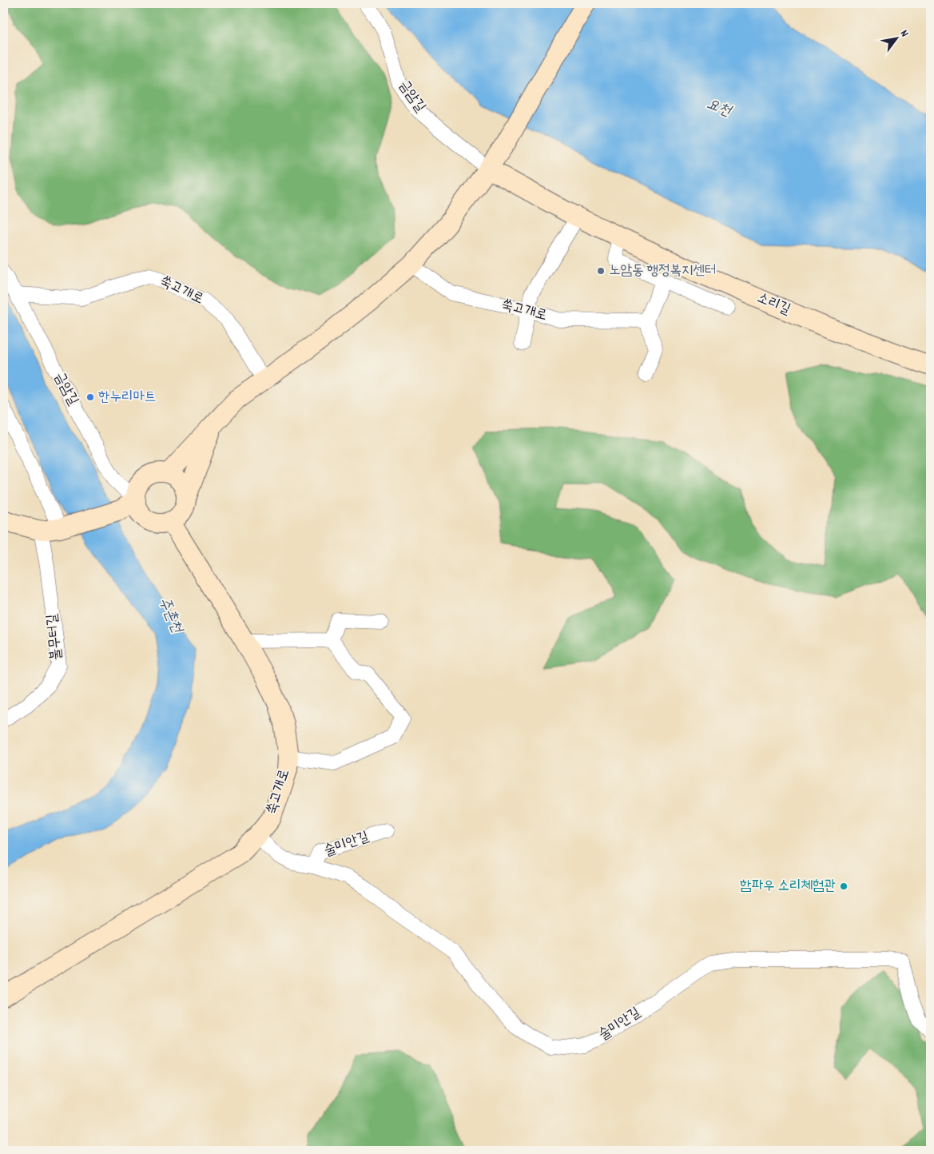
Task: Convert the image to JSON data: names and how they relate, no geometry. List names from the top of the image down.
{
  "streets": {
    "main road": ["쑥고개로", "소리길"],
    "street": ["금암길", "불무터길", "술미안길"]
  },
  "crossings": [
    ["금암길", "쑥고개로"],
    ["금암길", "소리길"],
    ["쑥고개로", "술미안길"]
  ],
  "water": ["요천", "주촌천"],
  "places": ["노암동 행정복지센터", "한누리마트", "함파우 소리체험관"],
  "north": "top right"
}
